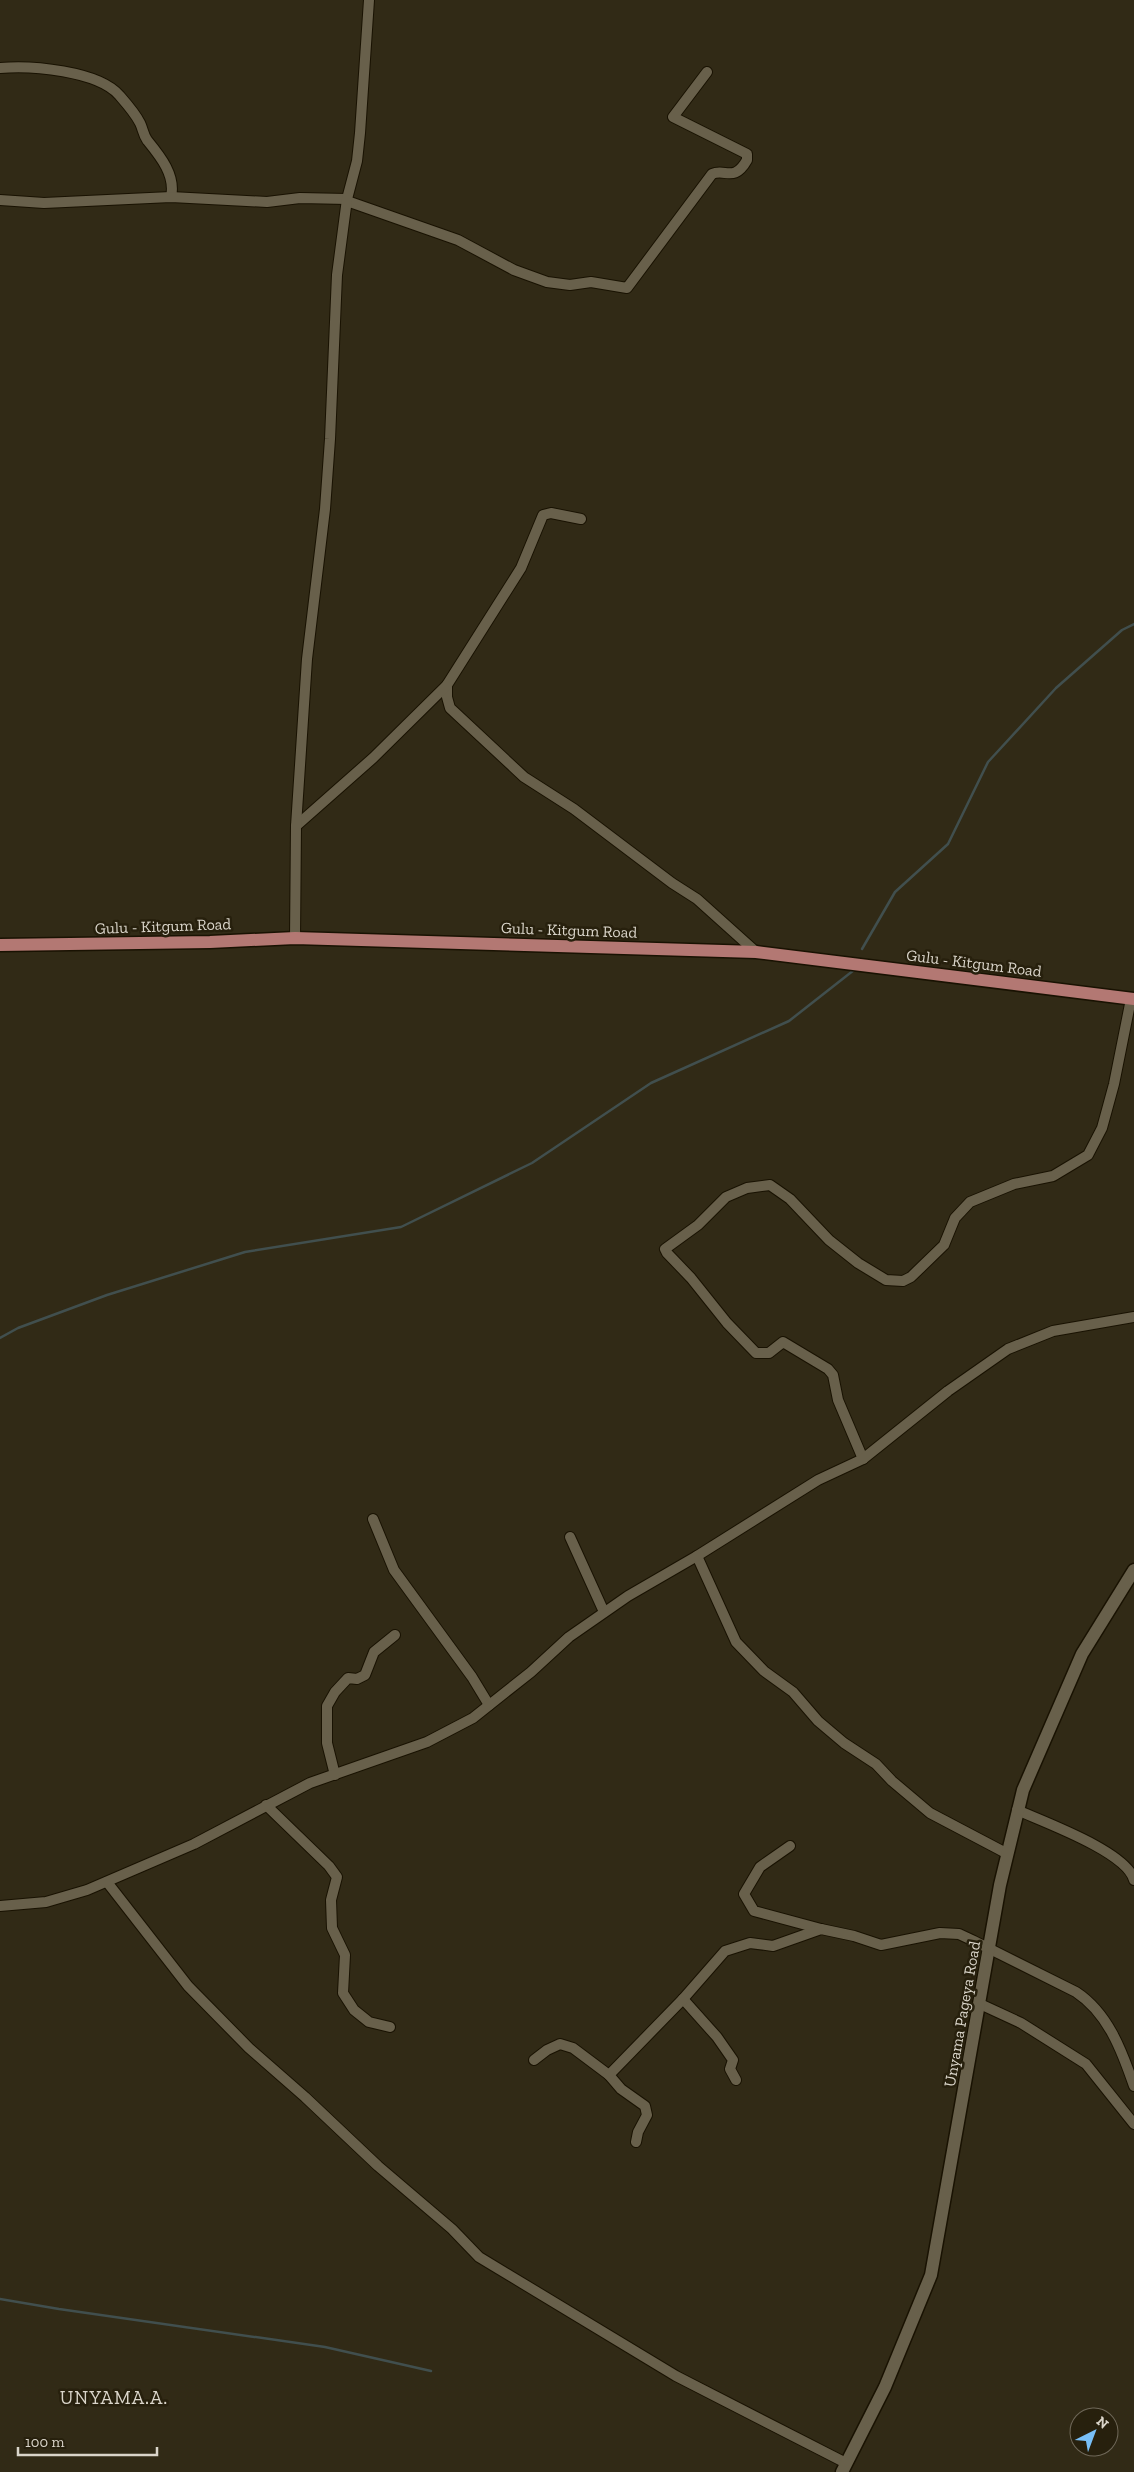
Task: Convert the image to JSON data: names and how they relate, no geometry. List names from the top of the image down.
{
  "streets": {
    "main road": ["Gulu - Kitgum Road"],
    "street": ["Unyama Pageya Road"]
  },
  "districts": ["UNYAMA.A."],
  "scale_bar": "100 m",
  "north": "top right"
}
